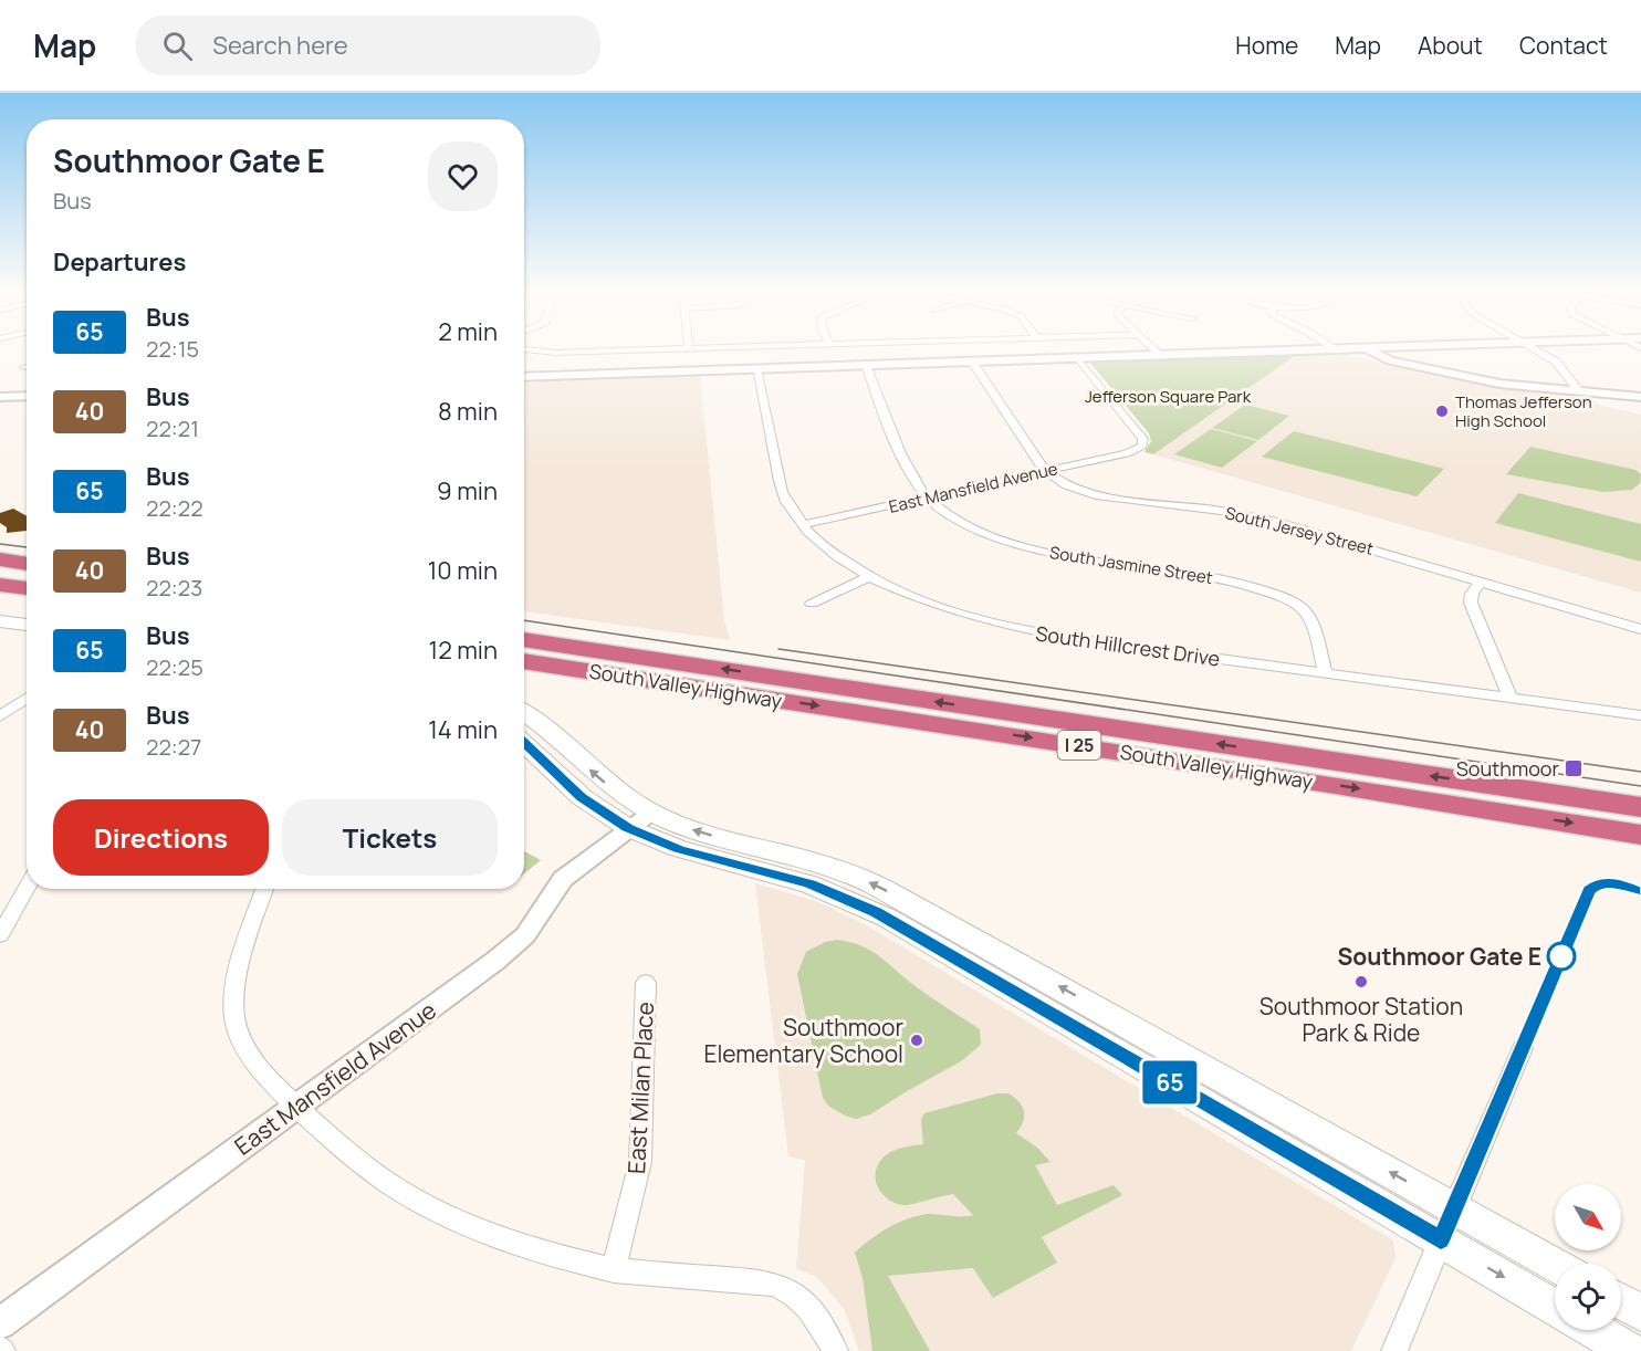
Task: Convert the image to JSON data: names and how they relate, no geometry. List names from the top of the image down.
{
  "streets": {
    "highway": ["South Valley Highway", "I 25"],
    "street": [
      "East Mansfield Avenue",
      "South Jersey Street",
      "South Jasmine Street",
      "South Hillcrest Drive",
      "East Milan Place"
    ]
  },
  "crossings": [
    ["East Mansfield Avenue", "South Jersey Street"],
    ["East Mansfield Avenue", "South Jasmine Street"],
    ["East Mansfield Avenue", "South Hillcrest Drive"],
    ["South Jasmine Street", "South Hillcrest Drive"]
  ],
  "parks": ["Jefferson Square Park"],
  "places": {
    "other": [
      "Thomas Jefferson High School",
      "Southmoor Gate E",
      "Southmoor Station Park & Ride",
      "Southmoor Elementary School"
    ],
    "transit": ["Southmoor"]
  },
  "lines": ["bus line 65"],
  "north": "bottom right",
  "page": {
    "header": "Map",
    "search": "Search here",
    "nav": [
      "Home",
      "Map",
      "About",
      "Contact"
    ],
    "on_map": "65",
    "heading": [
      ["Southmoor Gate E", "Bus"],
      "Departures"
    ],
    "list": [
      {
        "mark": "65",
        "name": "Bus",
        "note": "22:15",
        "value": "2 min"
      },
      {
        "mark": "40",
        "name": "Bus",
        "note": "22:21",
        "value": "8 min"
      },
      {
        "mark": "65",
        "name": "Bus",
        "note": "22:22",
        "value": "9 min"
      },
      {
        "mark": "40",
        "name": "Bus",
        "note": "22:23",
        "value": "10 min"
      },
      {
        "mark": "65",
        "name": "Bus",
        "note": "22:25",
        "value": "12 min"
      },
      {
        "mark": "40",
        "name": "Bus",
        "note": "22:27",
        "value": "14 min"
      }
    ],
    "buttons": ["Directions", "Tickets"]
  }
}
